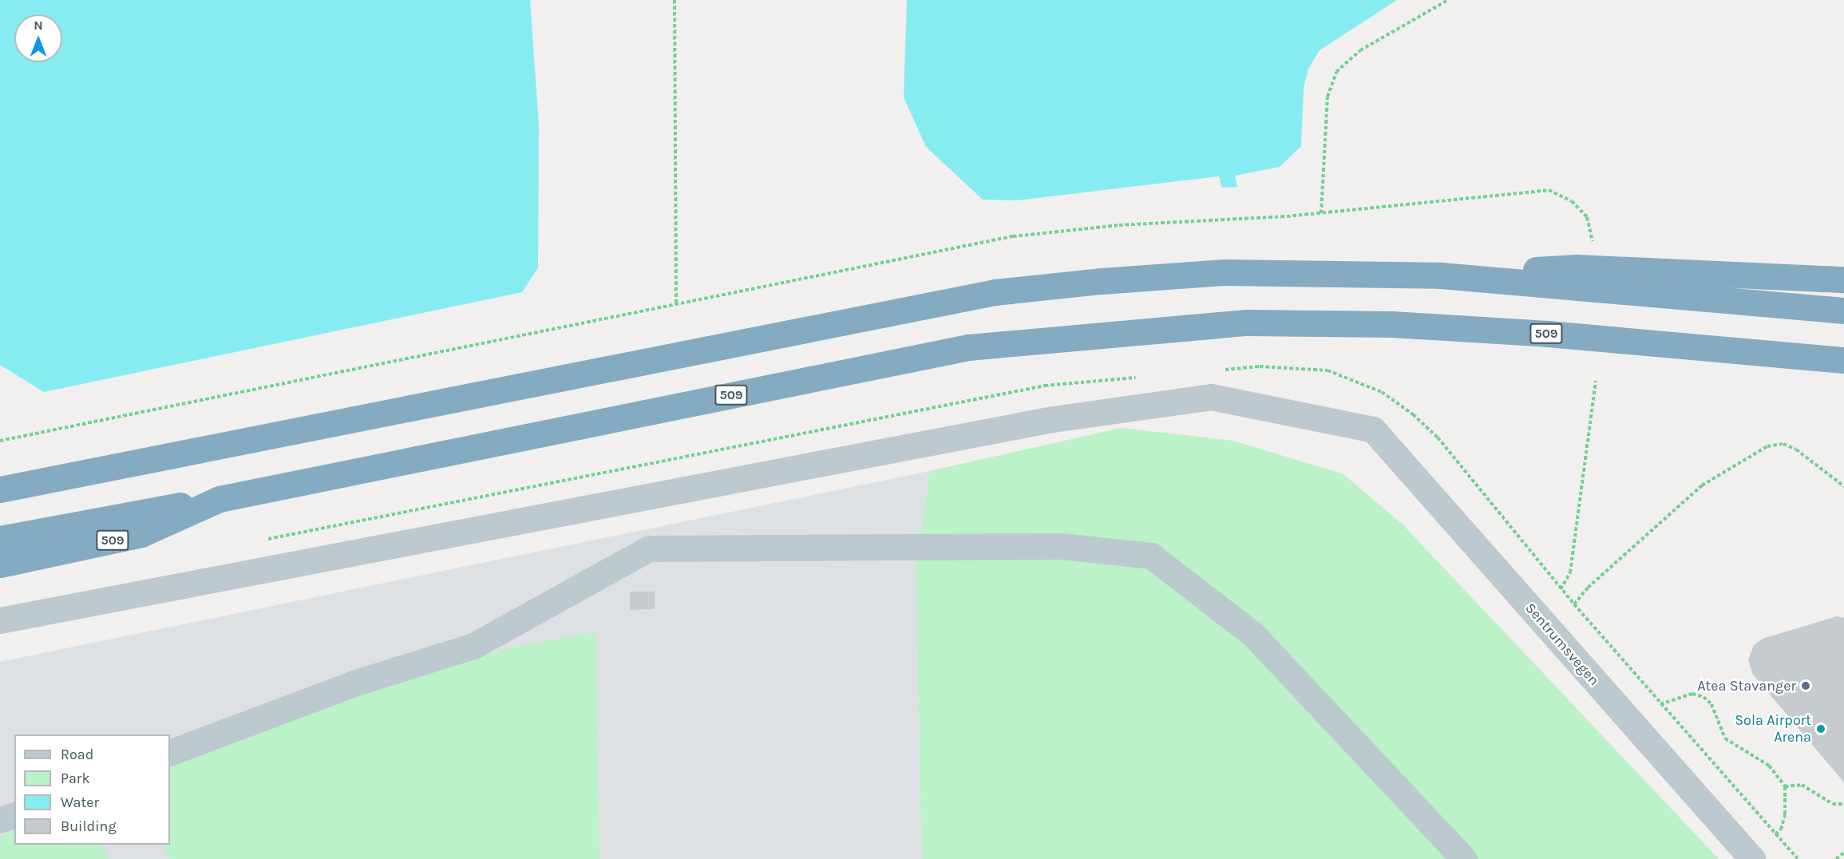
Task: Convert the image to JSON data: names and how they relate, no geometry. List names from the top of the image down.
{
  "streets": {
    "highway": ["509"],
    "street": ["Sentrumsvegen"]
  },
  "places": ["Atea Stavanger", "Sola Airport Arena"],
  "legend": [
    "Road",
    "Park",
    "Water",
    "Building"
  ],
  "north": "top"
}
